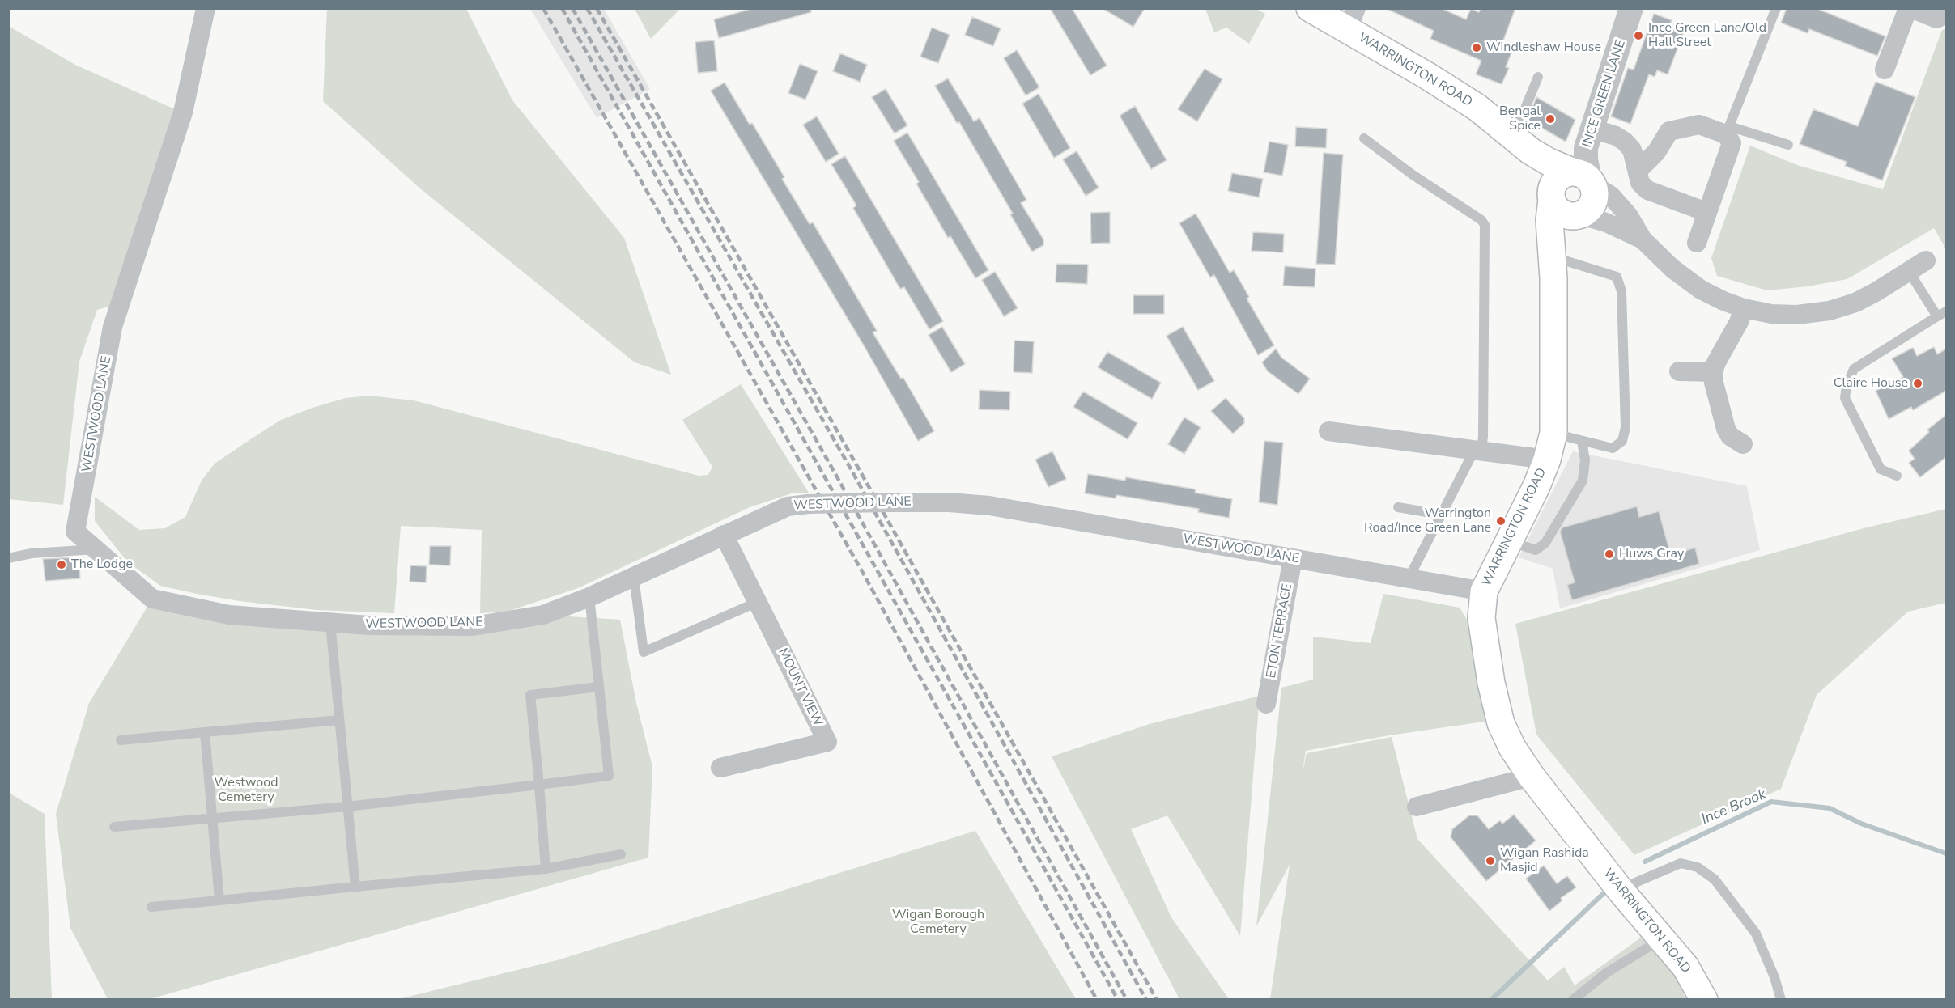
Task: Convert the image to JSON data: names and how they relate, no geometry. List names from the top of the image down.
{
  "streets": {
    "main road": ["WARRINGTON ROAD"],
    "street": [
      "INCE GREEN LANE",
      "WESTWOOD LANE",
      "ETON TERRACE",
      "MOUNT VIEW"
    ]
  },
  "crossings": [
    ["WARRINGTON ROAD", "INCE GREEN LANE"],
    ["WARRINGTON ROAD", "WESTWOOD LANE"],
    ["WESTWOOD LANE", "ETON TERRACE"],
    ["WESTWOOD LANE", "MOUNT VIEW"]
  ],
  "water": ["Ince Brook"],
  "parks": ["Westwood Cemetery", "Wigan Borough Cemetery"],
  "places": [
    "Ince Green Lane/Old Hall Street",
    "Windleshaw House",
    "Bengal Spice",
    "Claire House",
    "Warrington Road/Ince Green Lane",
    "Huws Gray",
    "The Lodge",
    "Wigan Rashida Masjid"
  ]
}
